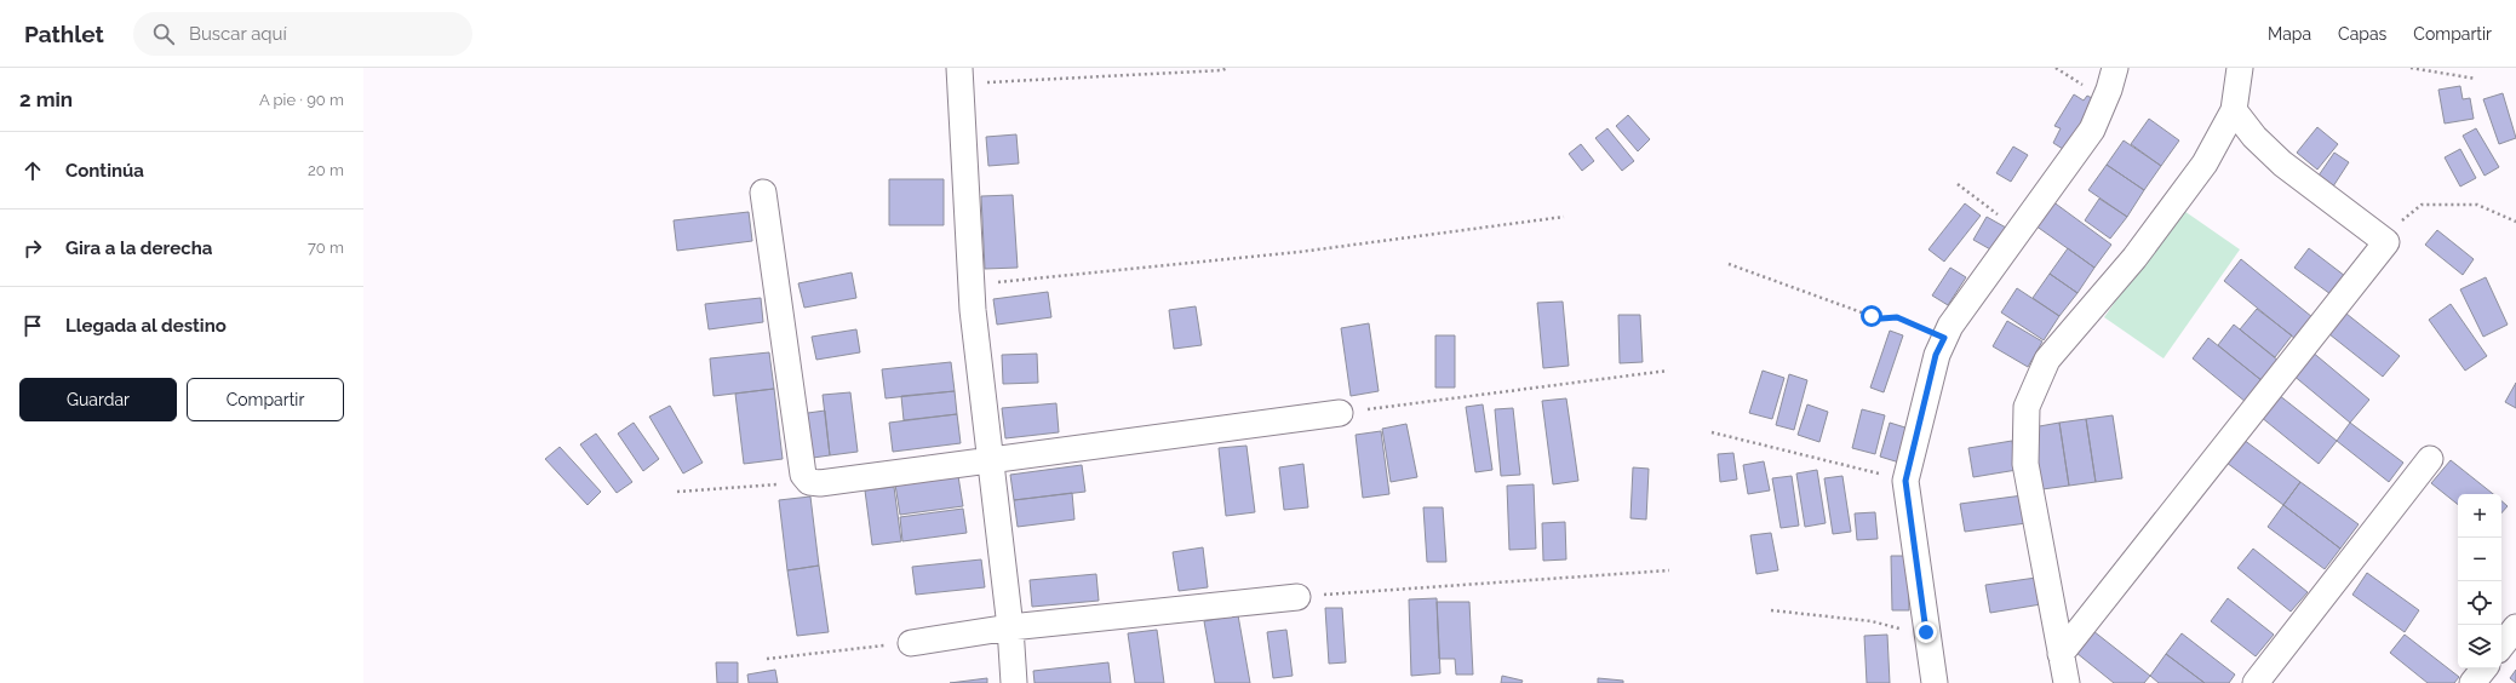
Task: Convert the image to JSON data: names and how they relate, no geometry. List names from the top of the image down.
{
  "page": {
    "header": "Pathlet",
    "search": "Buscar aquí",
    "nav": ["Mapa", "Capas", "Compartir"],
    "heading": ["2 min", "A pie · 90 m"],
    "list": [
      ["Continúa", "20 m"],
      ["Gira a la derecha", "70 m"],
      "Llegada al destino"
    ],
    "buttons": ["Guardar", "Compartir"],
    "map_buttons": ["+", "−"]
  }
}
